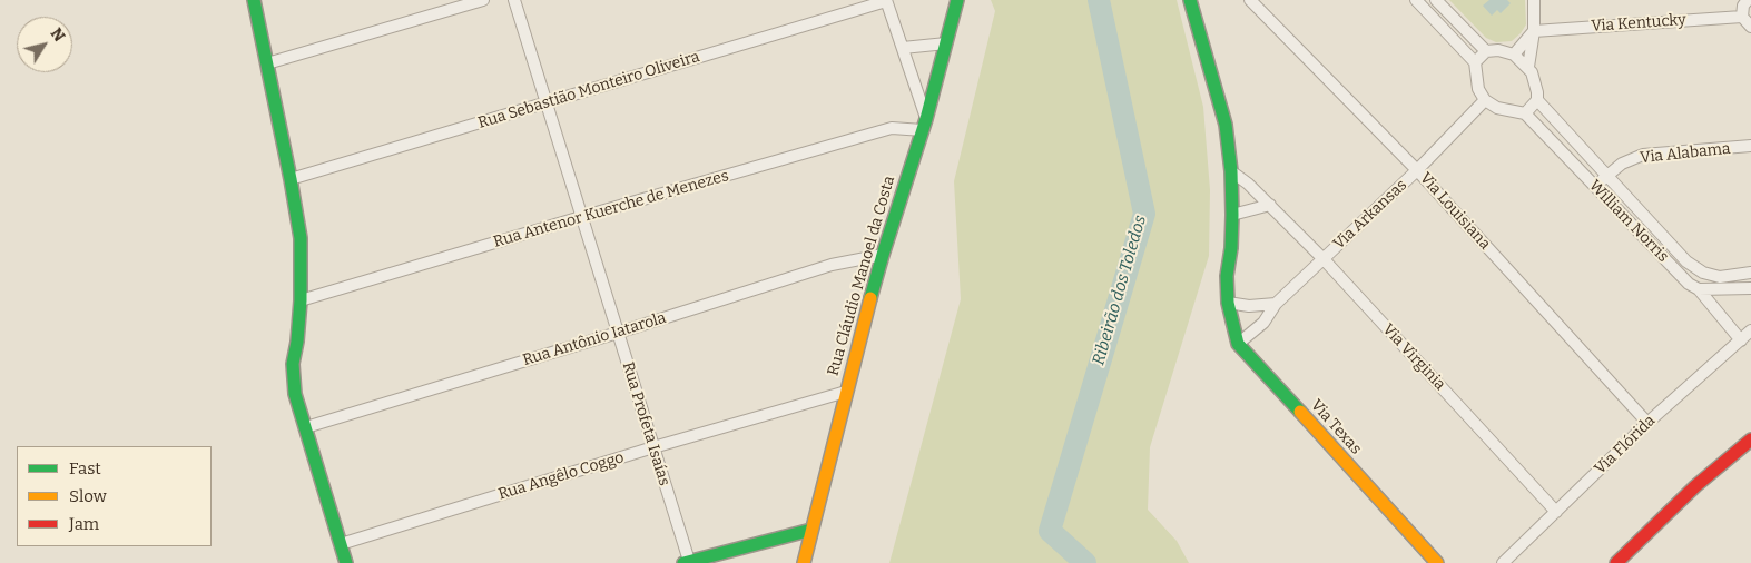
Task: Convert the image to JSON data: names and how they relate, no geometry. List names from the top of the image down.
{
  "streets": {
    "street": [
      "Via Kentucky",
      "Rua Sebastião Monteiro Oliveira",
      "Via Alabama",
      "Rua Antenor Kuerche de Menezes",
      "Via Louisiana",
      "Via Arkansas",
      "William Norris",
      "Rua Cláudio Manoel da Costa",
      "Rua Antônio Iatarola",
      "Via Virginia",
      "Rua Profeta Isaías",
      "Via Texas",
      "Via Flórida",
      "Rua Angêlo Coggo"
    ]
  },
  "crossings": [
    ["Rua Sebastião Monteiro Oliveira", "Rua Profeta Isaías"],
    ["Via Alabama", "William Norris"],
    ["Rua Antenor Kuerche de Menezes", "Rua Cláudio Manoel da Costa"],
    ["Rua Antenor Kuerche de Menezes", "Rua Profeta Isaías"],
    ["Via Louisiana", "Via Arkansas"],
    ["Via Louisiana", "Via Flórida"],
    ["Via Arkansas", "William Norris"],
    ["Via Arkansas", "Via Virginia"],
    ["Via Arkansas", "Via Texas"],
    ["William Norris", "Via Flórida"],
    ["Rua Cláudio Manoel da Costa", "Rua Antônio Iatarola"],
    ["Rua Cláudio Manoel da Costa", "Rua Angêlo Coggo"],
    ["Rua Antônio Iatarola", "Rua Profeta Isaías"],
    ["Via Virginia", "Via Texas"],
    ["Via Virginia", "Via Flórida"],
    ["Rua Profeta Isaías", "Rua Angêlo Coggo"]
  ],
  "water": ["Ribeirão dos Toledos"],
  "legend": ["Fast", "Slow", "Jam"],
  "north": "top right"
}
